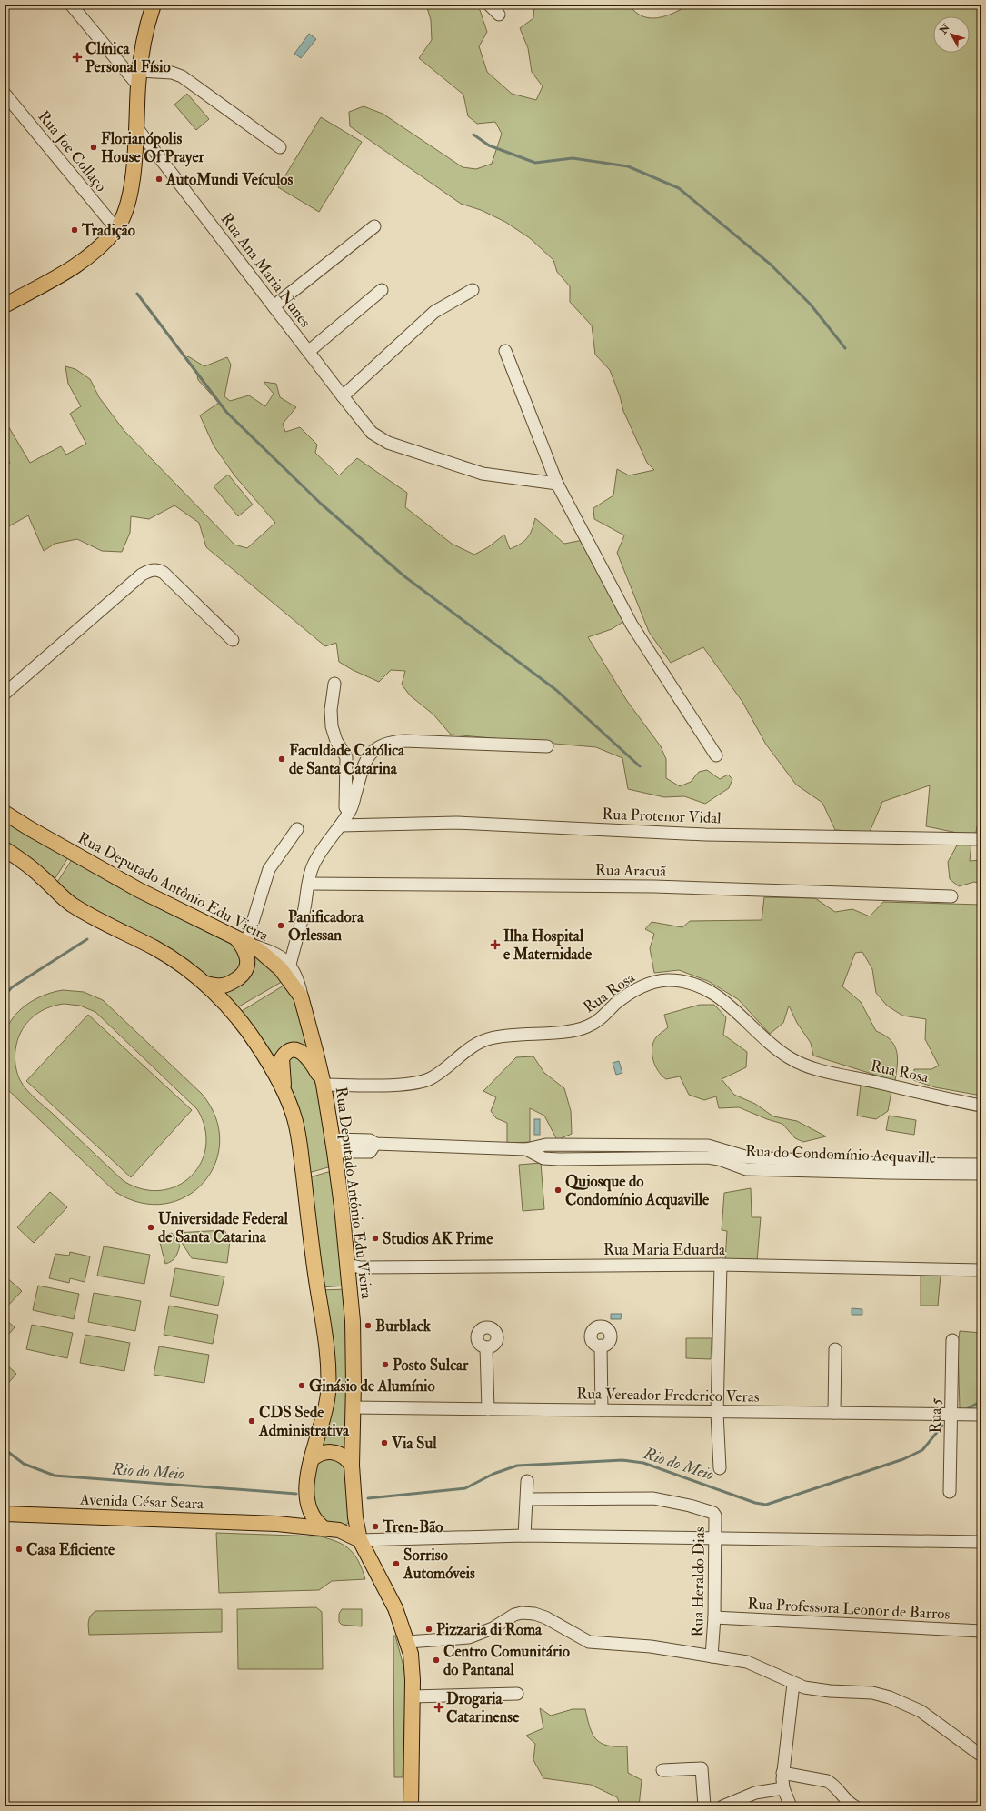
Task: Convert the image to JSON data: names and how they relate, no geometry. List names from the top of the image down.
{
  "streets": {
    "main road": ["Rua Deputado Antônio Edu Vieira", "Avenida César Seara"],
    "street": [
      "Rua Joe Collaço",
      "Rua Ana Maria Nunes",
      "Rua Protenor Vidal",
      "Rua Aracuã",
      "Rua Rosa",
      "Rua do Condomínio Acquaville",
      "Rua Maria Eduarda",
      "Rua Vereador Frederico Veras",
      "Rua 5",
      "Rua Heraldo Dias",
      "Rua Professora Leonor de Barros"
    ]
  },
  "crossings": [
    ["Rua Deputado Antônio Edu Vieira", "Rua Rosa"],
    ["Rua Deputado Antônio Edu Vieira", "Rua do Condomínio Acquaville"],
    ["Rua Deputado Antônio Edu Vieira", "Rua Maria Eduarda"],
    ["Rua Deputado Antônio Edu Vieira", "Rua Vereador Frederico Veras"],
    ["Rua Deputado Antônio Edu Vieira", "Avenida César Seara"],
    ["Rua Vereador Frederico Veras", "Rua 5"],
    ["Rua Heraldo Dias", "Rua Professora Leonor de Barros"]
  ],
  "water": ["Rio do Meio"],
  "places": {
    "health": ["Clínica Personal Físio", "Ilha Hospital e Maternidade", "Drogaria Catarinense"],
    "other": [
      "Florianópolis House Of Prayer",
      "AutoMundi Veículos",
      "Tradição",
      "Faculdade Católica de Santa Catarina",
      "Panificadora Orlessan",
      "Quiosque do Condomínio Acquaville",
      "Universidade Federal de Santa Catarina",
      "Studios AK Prime",
      "Burblack",
      "Posto Sulcar",
      "Ginásio de Alumínio",
      "CDS Sede Administrativa",
      "Via Sul",
      "Tren-Bão",
      "Casa Eficiente",
      "Sorriso Automóveis",
      "Pizzaria di Roma",
      "Centro Comunitário do Pantanal"
    ]
  },
  "north": "top left"
}
